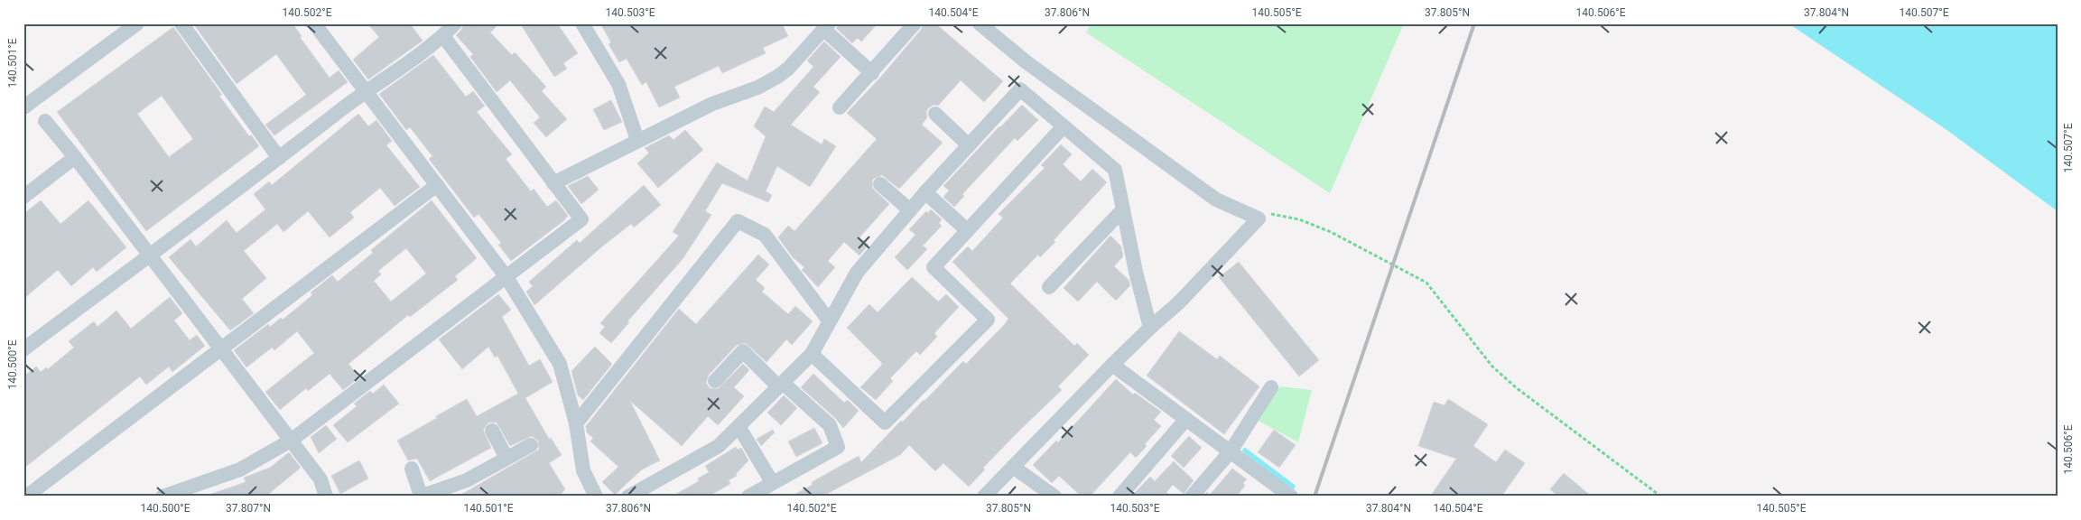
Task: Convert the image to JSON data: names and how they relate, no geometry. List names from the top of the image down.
{
  "coordinates": [
    "140.502°E",
    "140.503°E",
    "140.504°E",
    "37.806°N",
    "140.505°E",
    "37.805°N",
    "140.506°E",
    "37.804°N",
    "140.507°E",
    "140.501°E",
    "140.500°E",
    "37.807°N"
  ]
}
